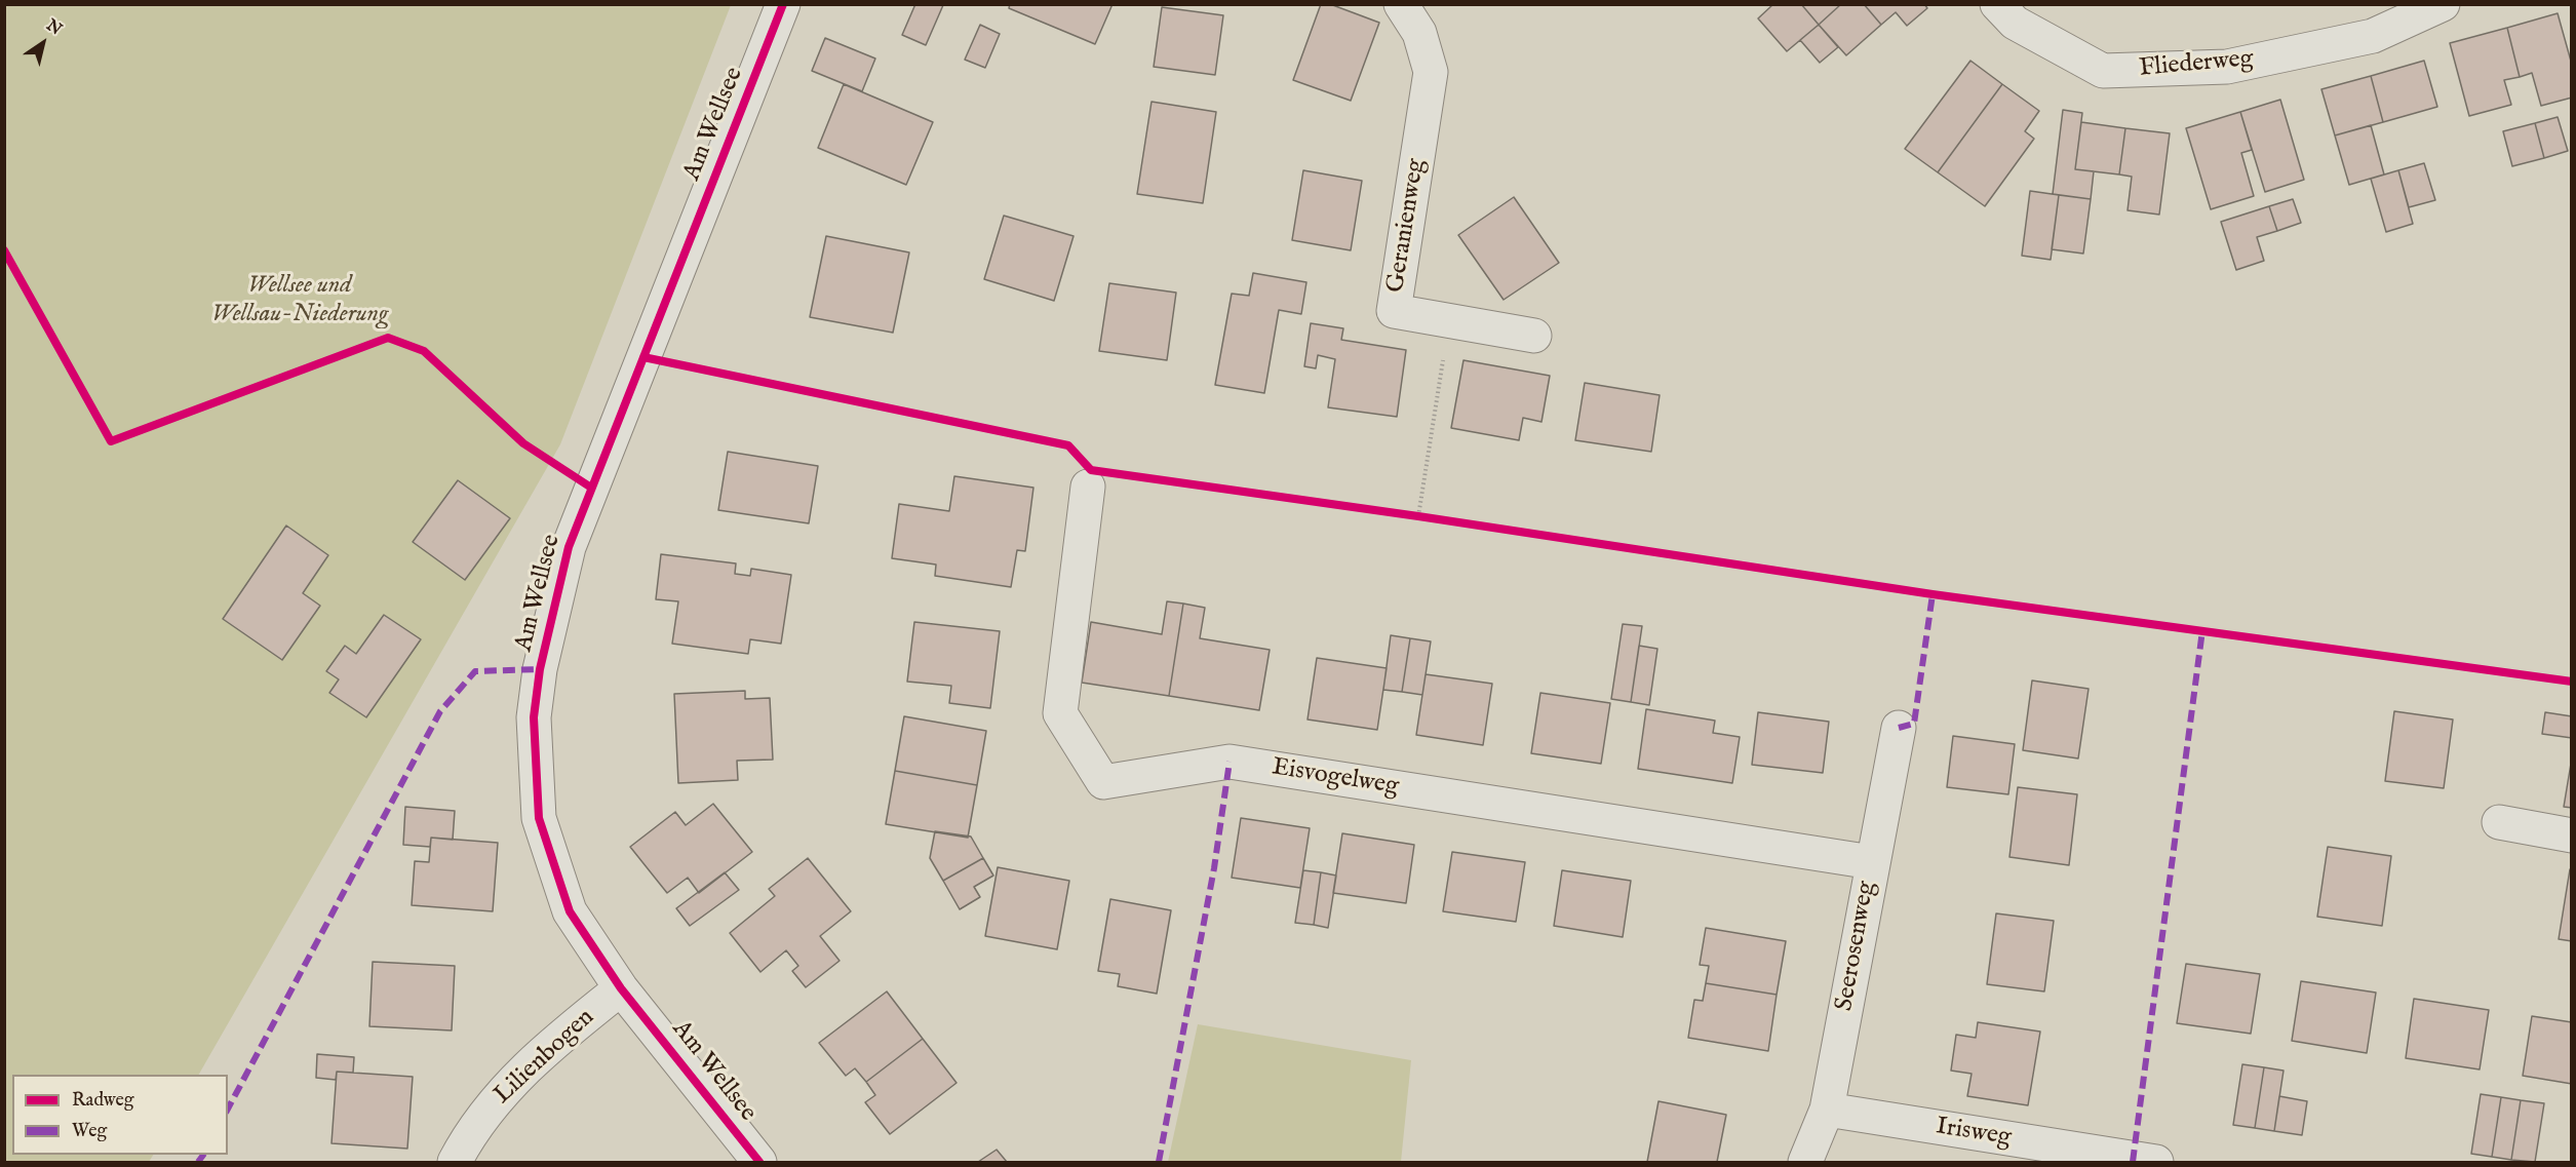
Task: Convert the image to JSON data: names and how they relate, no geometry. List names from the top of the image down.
{
  "streets": {
    "street": [
      "Fliederweg",
      "Am Wellsee",
      "Geranienweg",
      "Eisvogelweg",
      "Seerosenweg",
      "Lilienbogen",
      "Irisweg"
    ]
  },
  "crossings": [
    ["Am Wellsee", "Lilienbogen"],
    ["Eisvogelweg", "Seerosenweg"],
    ["Seerosenweg", "Irisweg"]
  ],
  "parks": ["Wellsee und Wellsau-Niederung"],
  "legend": ["Radweg", "Weg"],
  "north": "top right"
}
